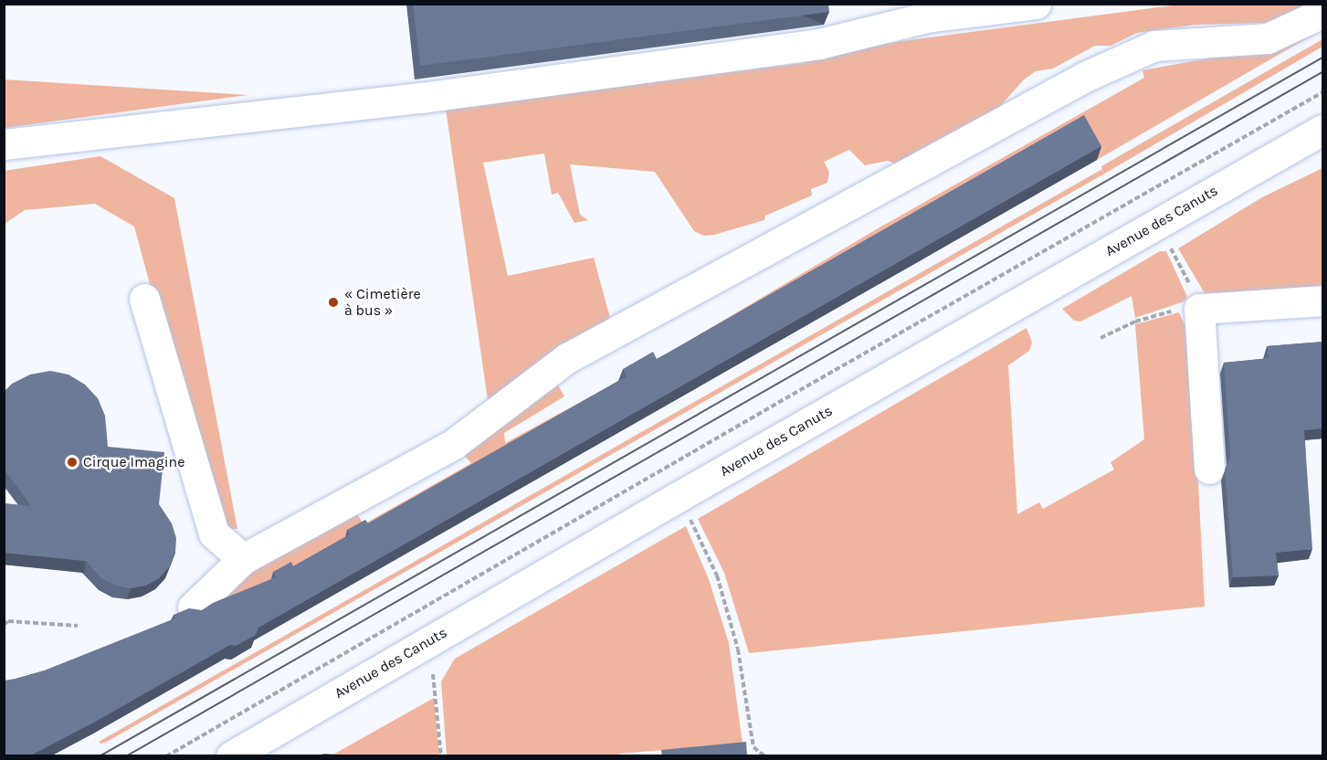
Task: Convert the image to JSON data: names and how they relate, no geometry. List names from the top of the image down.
{
  "streets": {
    "street": ["Avenue des Canuts"]
  },
  "places": ["« Cimetière à bus »", "Cirque Imagine"]
}
